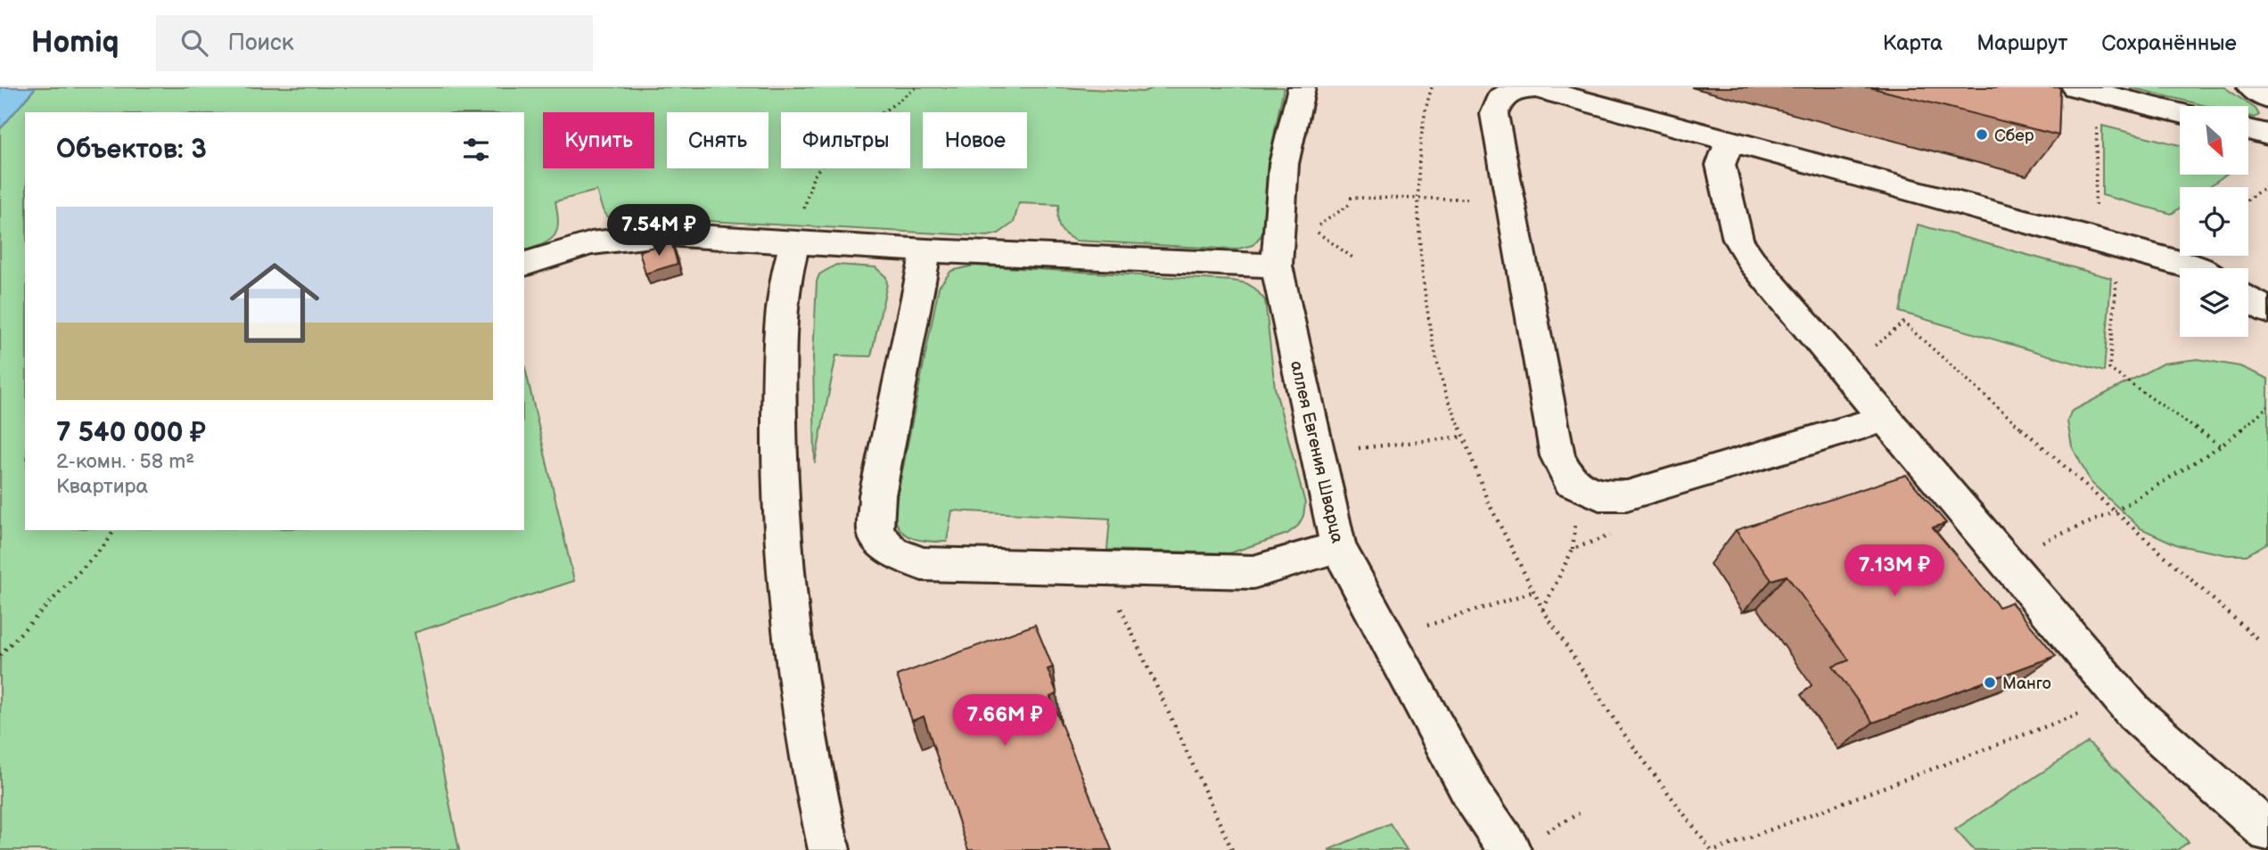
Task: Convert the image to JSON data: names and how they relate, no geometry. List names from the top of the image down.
{
  "streets": {
    "street": ["аллея Евгения Шварца"]
  },
  "places": ["Сбер", "Манго"],
  "north": "bottom right",
  "page": {
    "header": "Homiq",
    "search": "Поиск",
    "nav": ["Карта", "Маршрут", "Сохранённые"],
    "chip": [
      "Купить",
      "Снять",
      "Фильтры",
      "Новое"
    ],
    "heading": "Объектов: 3",
    "list": [
      {
        "name": "7 540 000 ₽",
        "note": "2-комн. · 58 m² · Квартира"
      }
    ],
    "price": ["7.54M ₽", "7.13M ₽", "7.66M ₽"]
  }
}
